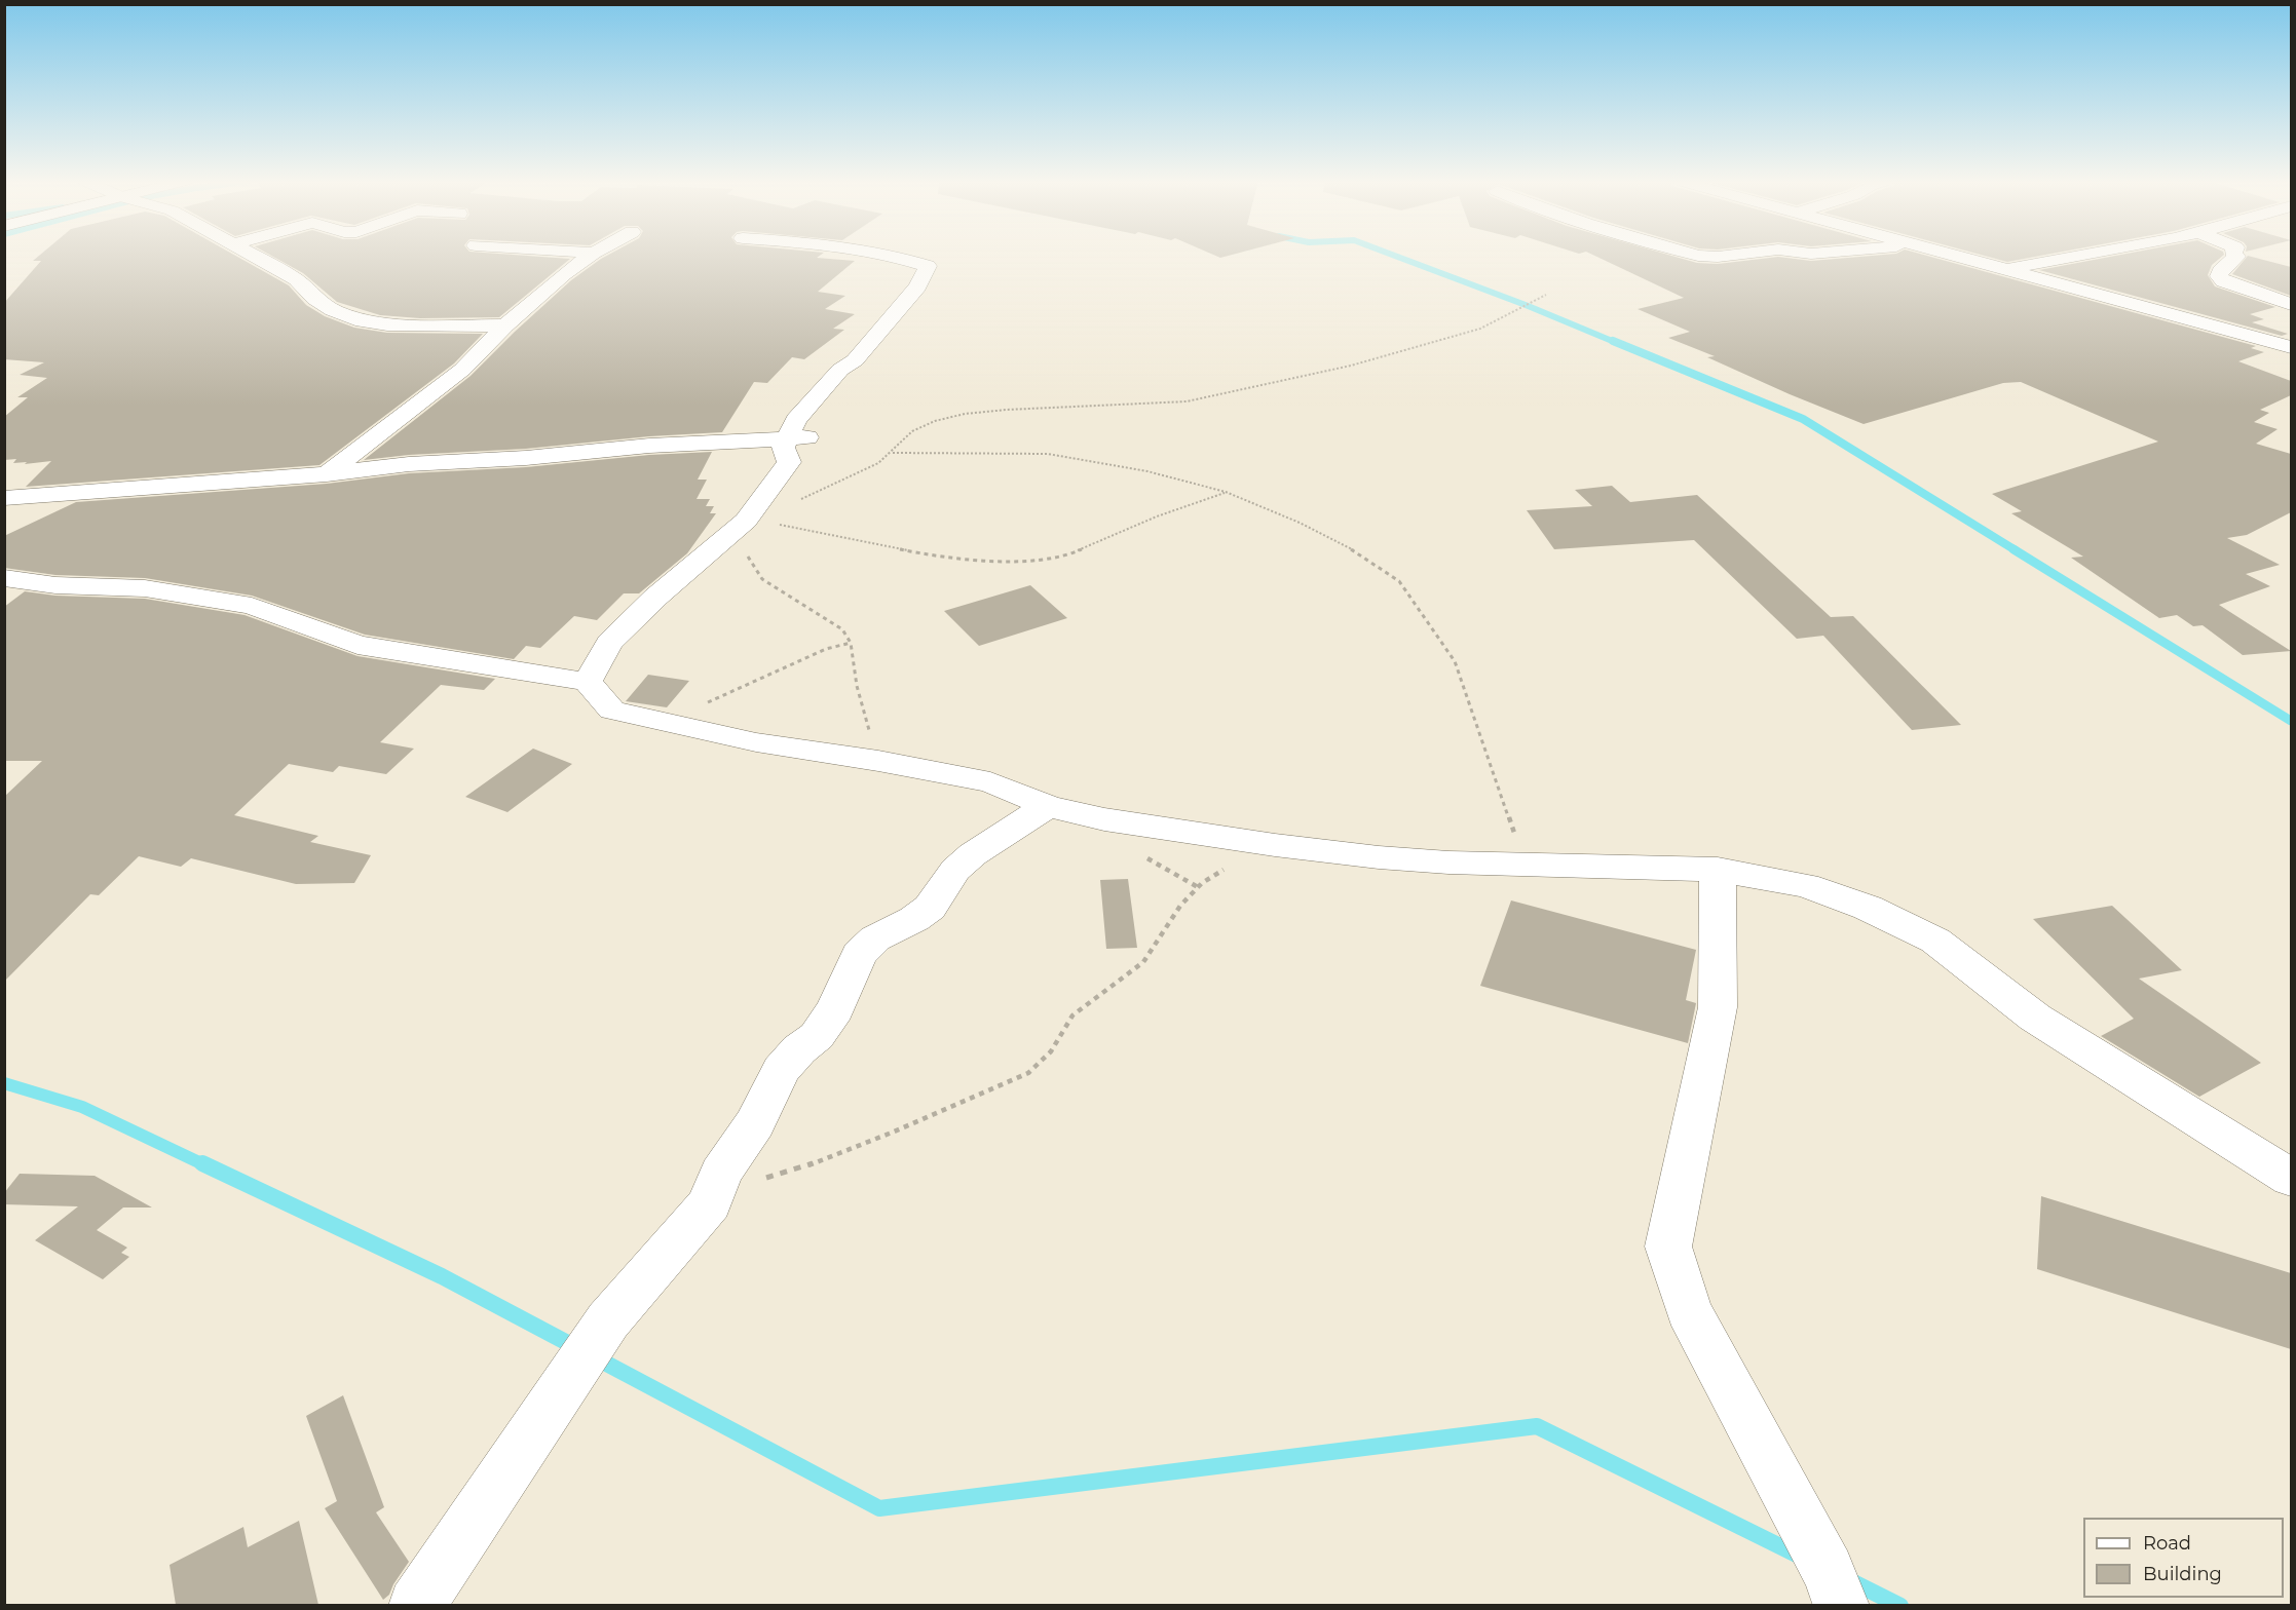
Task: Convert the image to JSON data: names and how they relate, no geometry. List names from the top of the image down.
{
  "legend": ["Road", "Building"]
}
